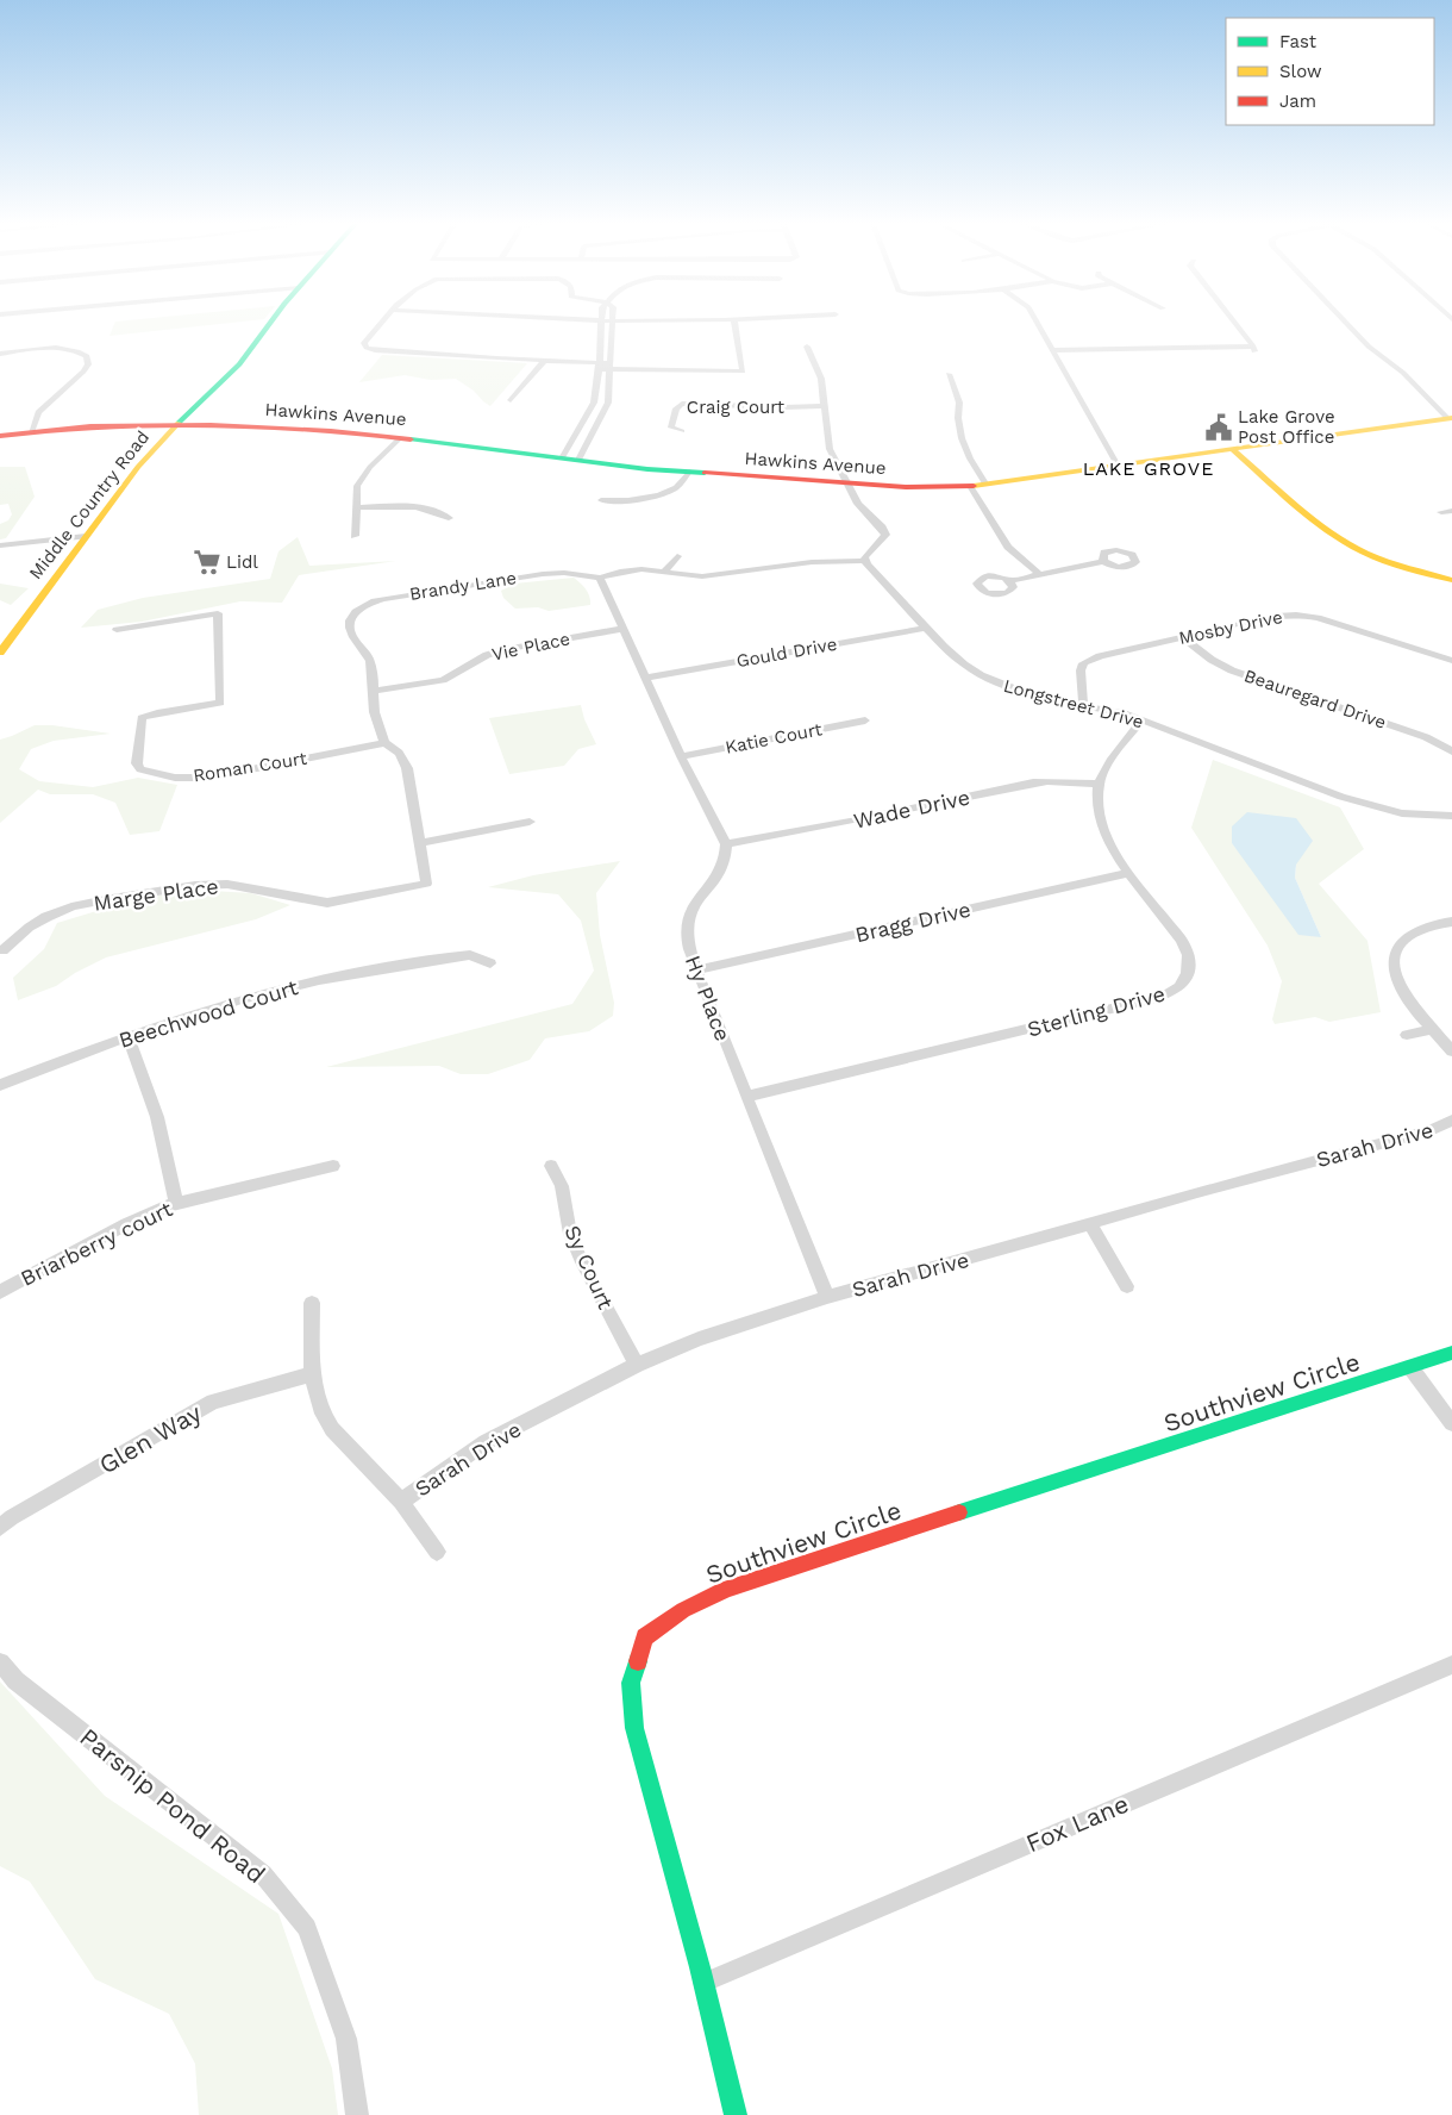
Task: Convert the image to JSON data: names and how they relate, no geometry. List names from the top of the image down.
{
  "streets": {
    "street": [
      "Craig Court",
      "Hawkins Avenue",
      "Middle Country Road",
      "Brandy Lane",
      "Mosby Drive",
      "Vie Place",
      "Gould Drive",
      "Beauregard Drive",
      "Longstreet Drive",
      "Katie Court",
      "Roman Court",
      "Wade Drive",
      "Marge Place",
      "Bragg Drive",
      "Hy Place",
      "Sterling Drive",
      "Beechwood Court",
      "Sarah Drive",
      "Briarberry court",
      "Sy Court",
      "Southview Circle",
      "Glen Way",
      "Parsnip Pond Road",
      "Fox Lane"
    ]
  },
  "crossings": [
    ["Hawkins Avenue", "Middle Country Road"],
    ["Brandy Lane", "Vie Place"],
    ["Brandy Lane", "Longstreet Drive"],
    ["Brandy Lane", "Roman Court"],
    ["Brandy Lane", "Marge Place"],
    ["Mosby Drive", "Beauregard Drive"],
    ["Mosby Drive", "Longstreet Drive"],
    ["Gould Drive", "Longstreet Drive"],
    ["Wade Drive", "Hy Place"],
    ["Wade Drive", "Sterling Drive"],
    ["Bragg Drive", "Hy Place"],
    ["Bragg Drive", "Sterling Drive"],
    ["Hy Place", "Sterling Drive"],
    ["Hy Place", "Sarah Drive"],
    ["Sarah Drive", "Sy Court"],
    ["Southview Circle", "Fox Lane"]
  ],
  "districts": ["LAKE GROVE"],
  "places": {
    "public building": ["Lake Grove Post Office"],
    "supermarket": ["Lidl"]
  },
  "legend": ["Fast", "Slow", "Jam"]
}
